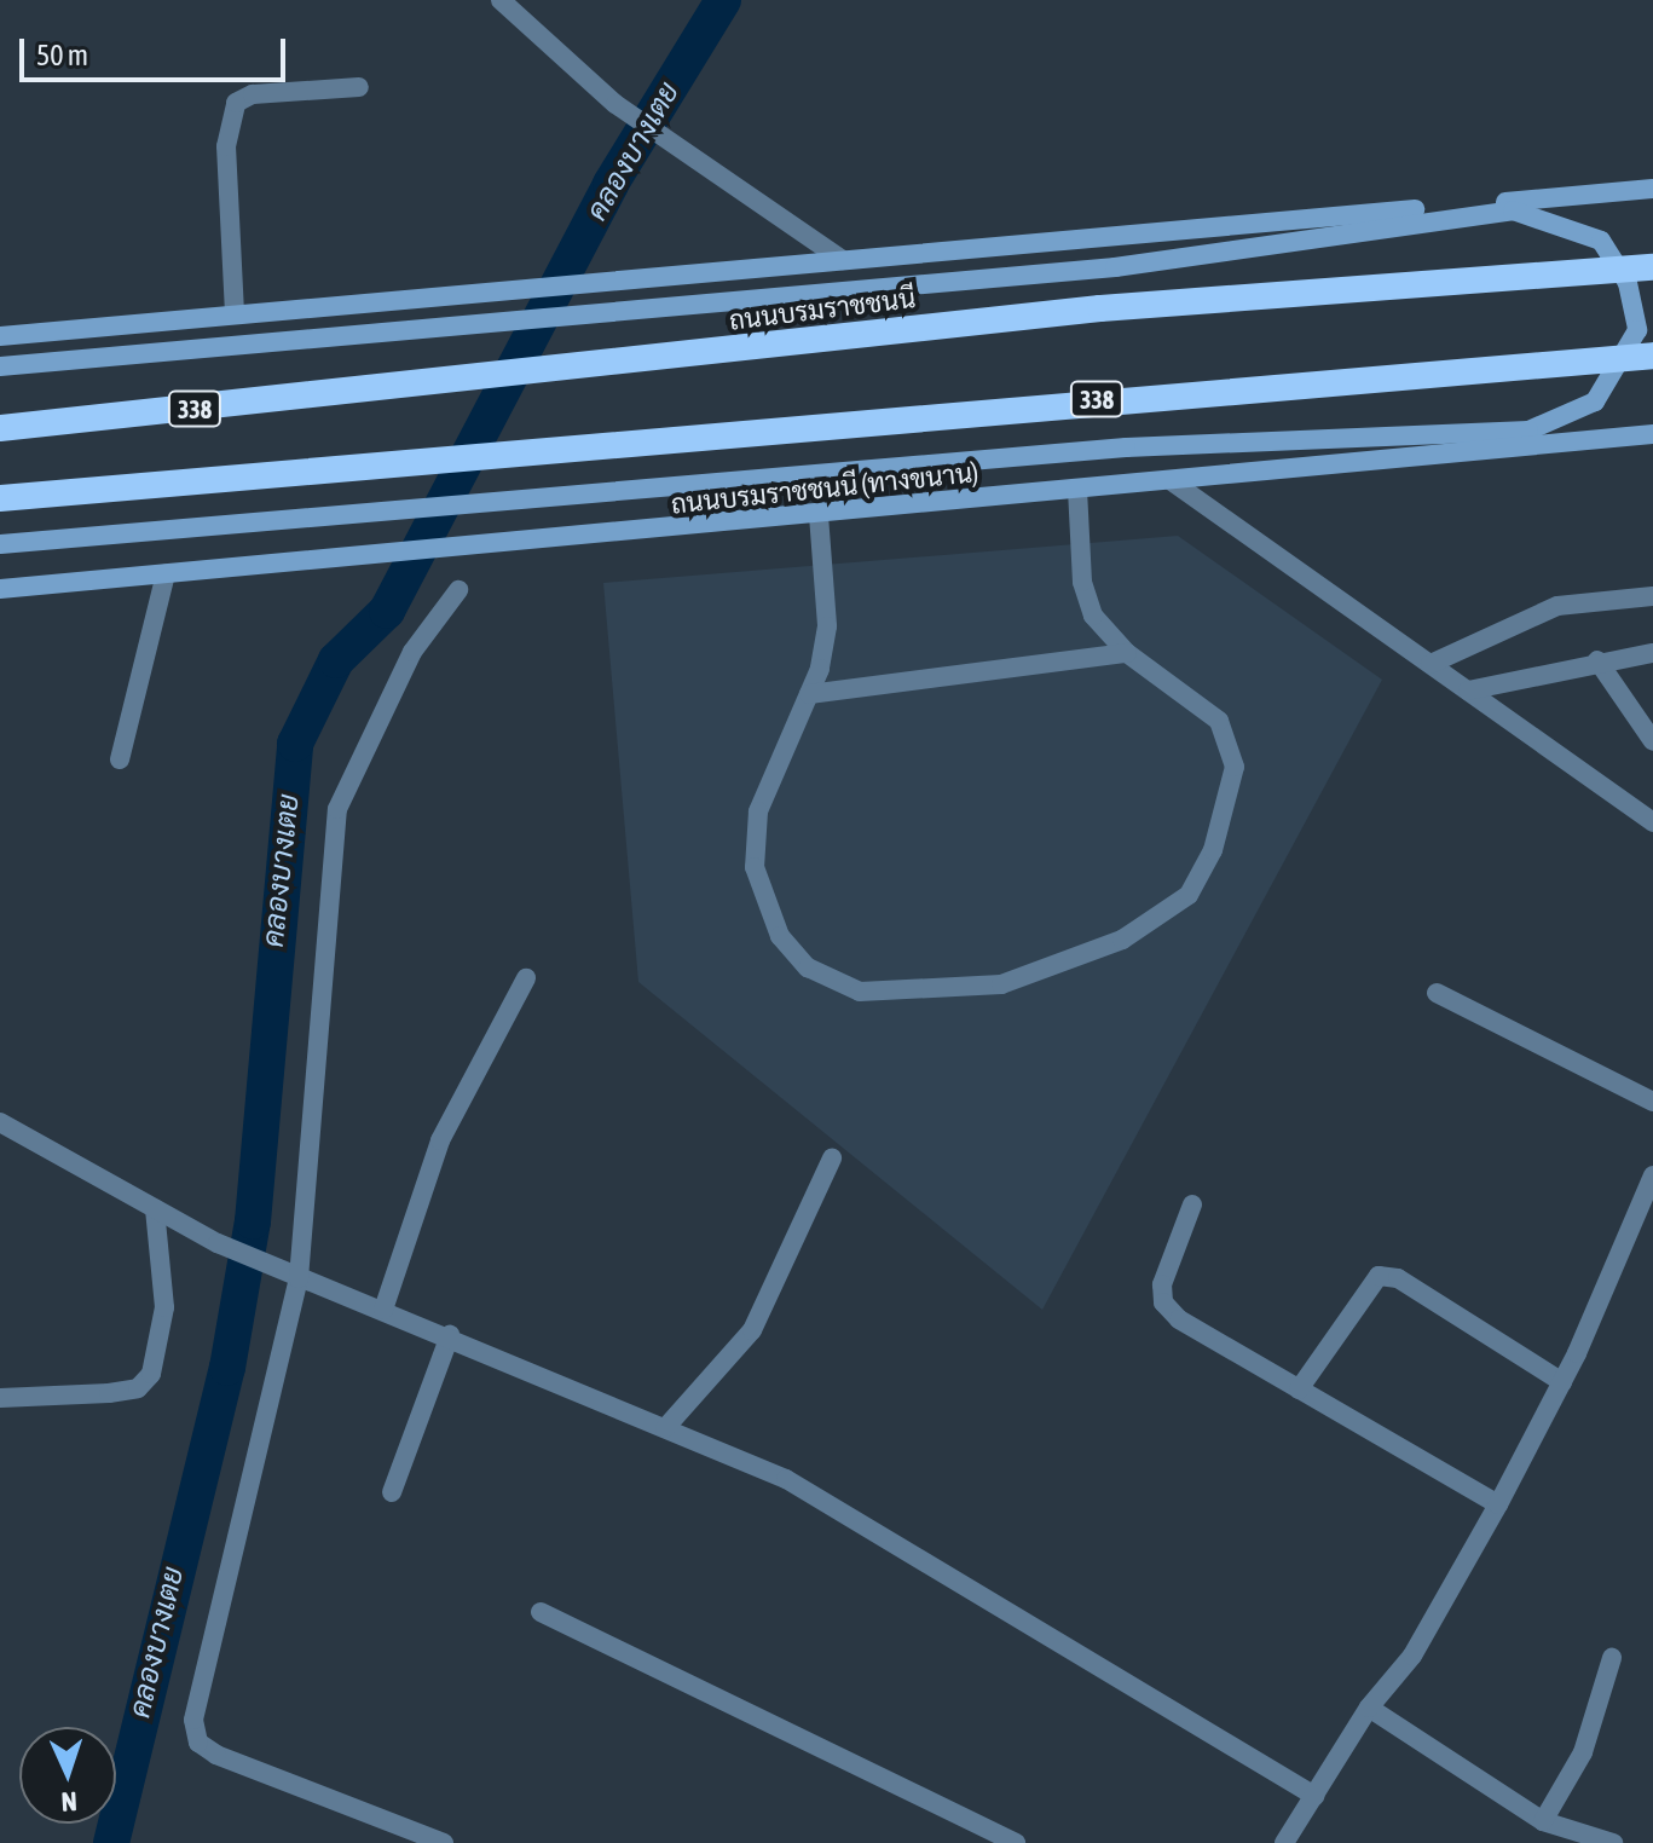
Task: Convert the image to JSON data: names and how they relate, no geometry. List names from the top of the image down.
{
  "streets": {
    "highway": ["ถนนบรมราชชนนี", "338"],
    "main road": ["ถนนบรมราชชนนี (ทางขนาน)"]
  },
  "water": ["คลองบางเตย"],
  "scale_bar": "50 m",
  "north": "bottom"
}
